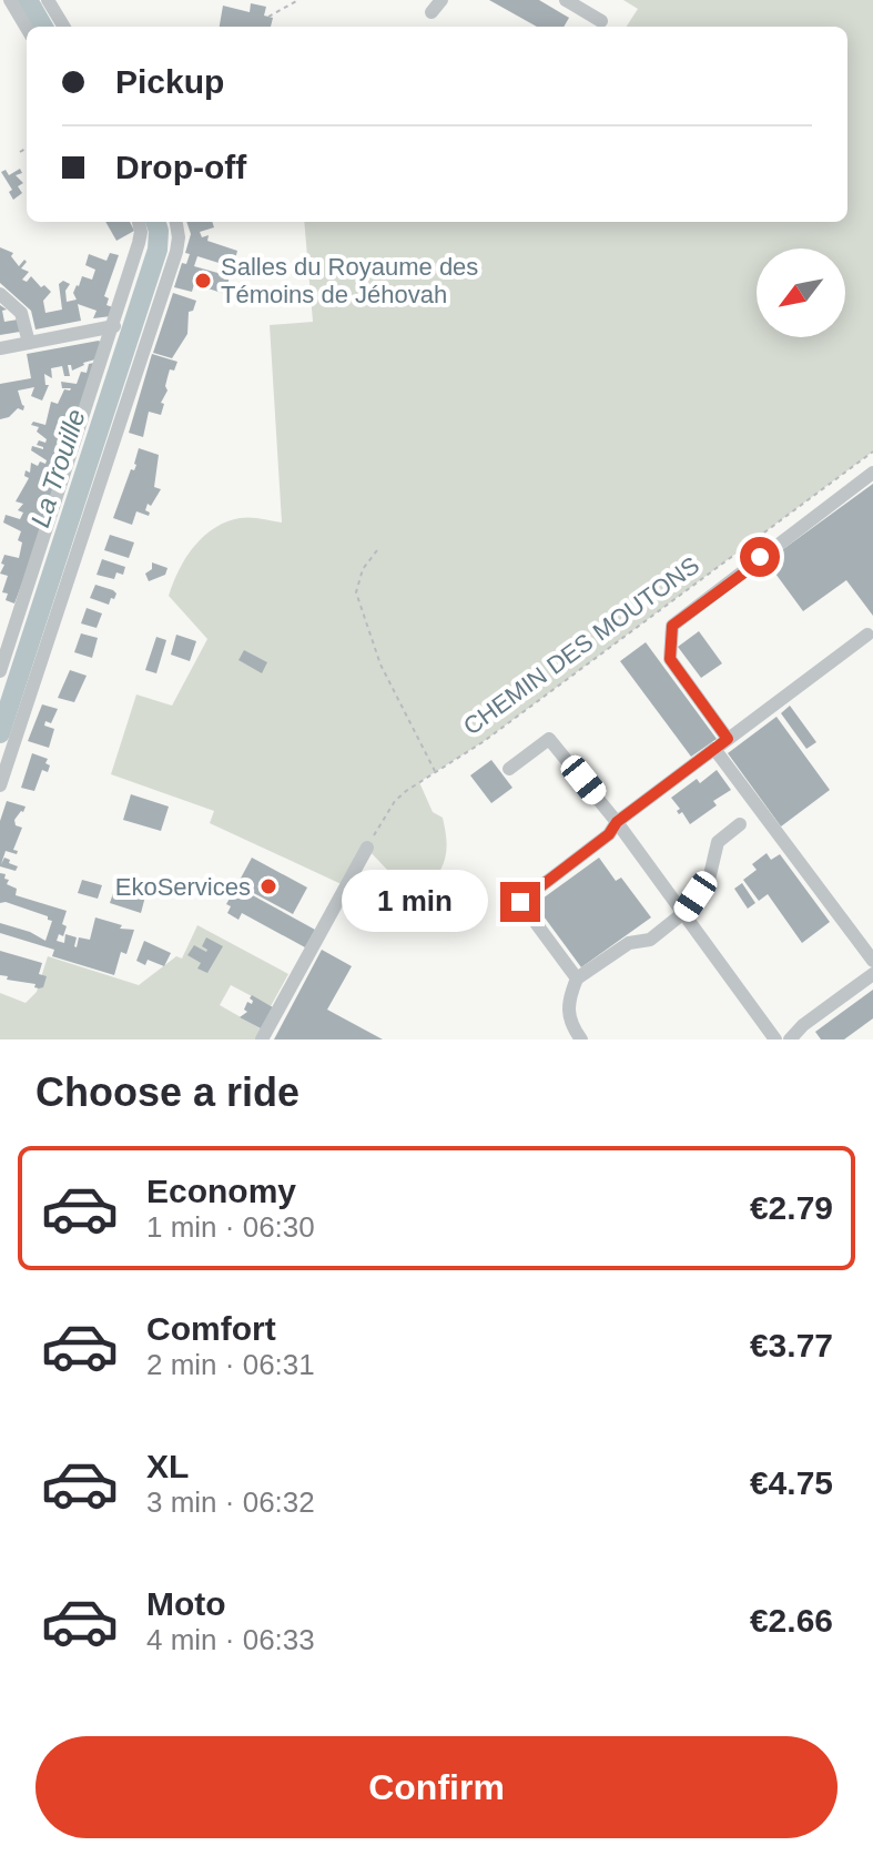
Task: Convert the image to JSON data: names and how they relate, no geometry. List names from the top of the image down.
{
  "streets": {
    "path": ["CHEMIN DES MOUTONS"]
  },
  "water": ["La Trouille"],
  "places": ["Salles du Royaume des Témoins de Jéhovah", "EkoServices"],
  "north": "bottom left",
  "page": {
    "banner": ["Pickup", "Drop-off"],
    "bubble": "1 min",
    "heading": "Choose a ride",
    "list": [
      {
        "name": "Economy",
        "note": "1 min · 06:30",
        "value": "€2.79"
      },
      {
        "name": "Comfort",
        "note": "2 min · 06:31",
        "value": "€3.77"
      },
      {
        "name": "XL",
        "note": "3 min · 06:32",
        "value": "€4.75"
      },
      {
        "name": "Moto",
        "note": "4 min · 06:33",
        "value": "€2.66"
      }
    ],
    "buttons": "Confirm"
  }
}
